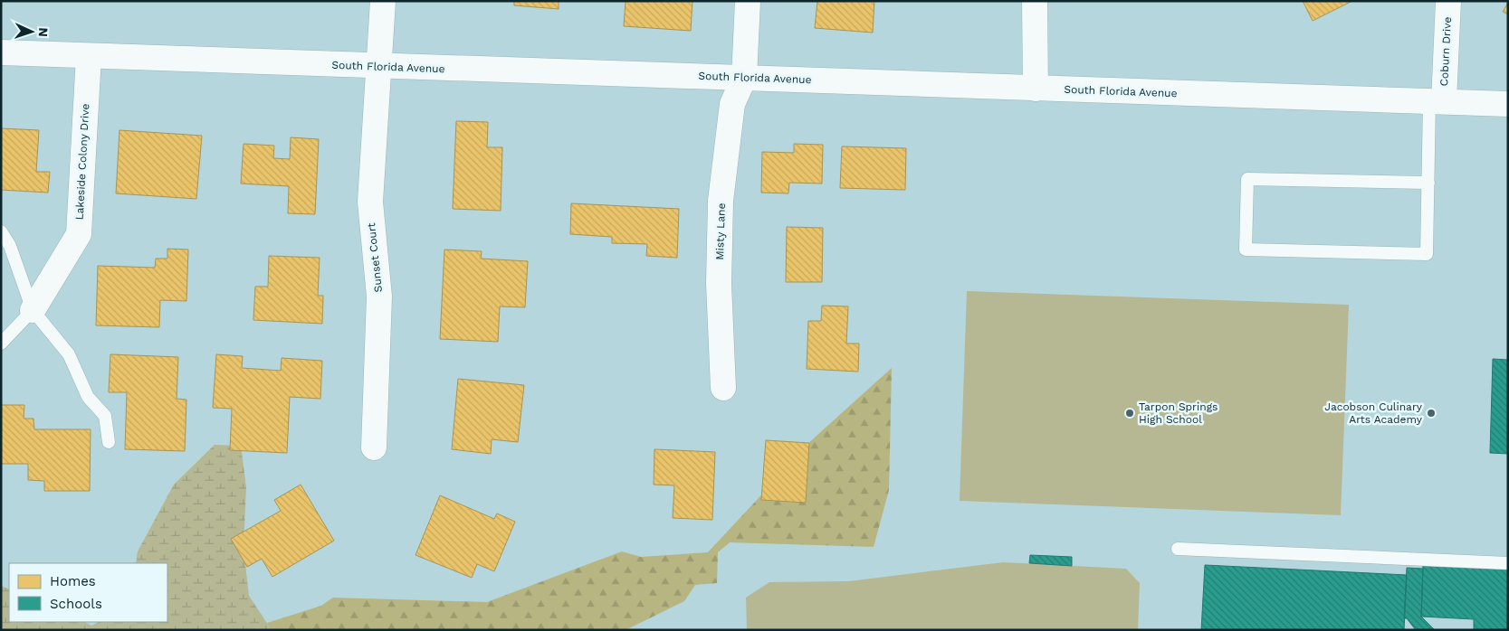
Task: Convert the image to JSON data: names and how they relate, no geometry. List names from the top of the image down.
{
  "streets": {
    "street": [
      "Coburn Drive",
      "South Florida Avenue",
      "Lakeside Colony Drive",
      "Misty Lane",
      "Sunset Court"
    ]
  },
  "crossings": [
    ["Coburn Drive", "South Florida Avenue"],
    ["South Florida Avenue", "Lakeside Colony Drive"],
    ["South Florida Avenue", "Misty Lane"],
    ["South Florida Avenue", "Sunset Court"]
  ],
  "places": ["Tarpon Springs High School", "Jacobson Culinary Arts Academy"],
  "legend": ["Homes", "Schools"],
  "north": "right"
}
